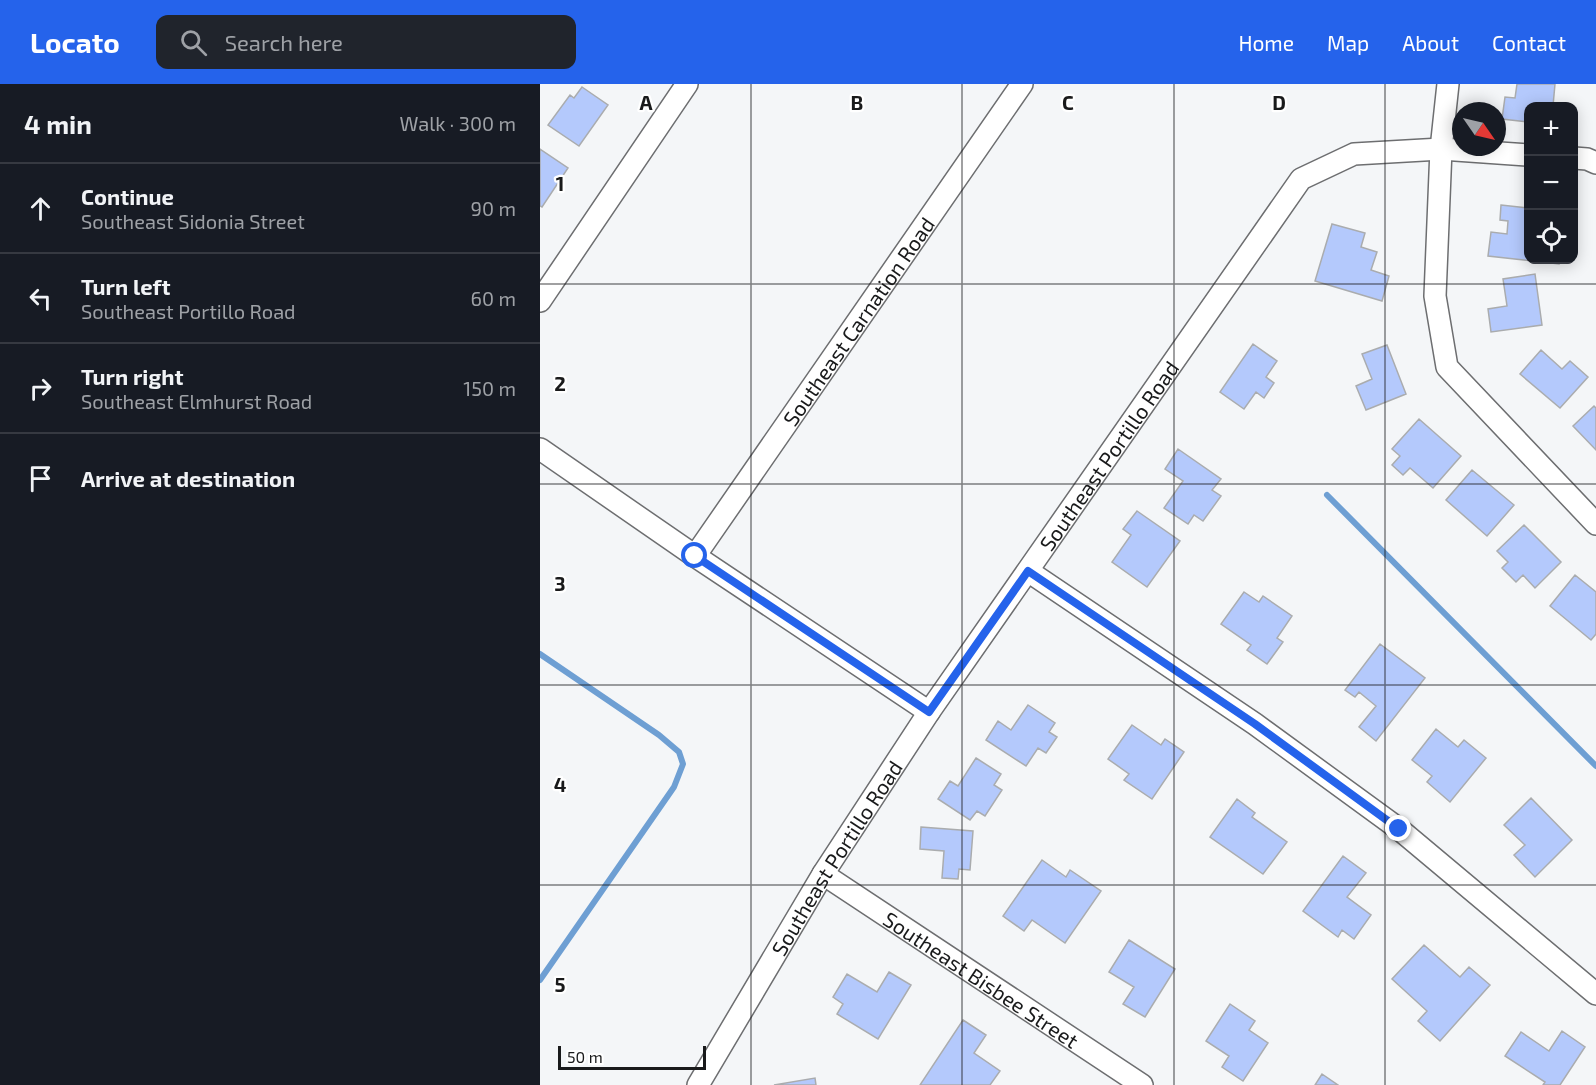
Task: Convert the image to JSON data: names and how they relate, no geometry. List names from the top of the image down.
{
  "streets": {
    "street": ["Southeast Carnation Road", "Southeast Portillo Road", "Southeast Bisbee Street"]
  },
  "crossings": [
    ["Southeast Portillo Road", "Southeast Bisbee Street"]
  ],
  "scale_bar": "50 m",
  "north": "bottom right",
  "page": {
    "header": "Locato",
    "search": "Search here",
    "nav": [
      "Home",
      "Map",
      "About",
      "Contact"
    ],
    "heading": ["4 min", "Walk · 300 m"],
    "map_buttons": ["+", "−"],
    "list": [
      ["Continue", "Southeast Sidonia Street", "90 m"],
      ["Turn left", "Southeast Portillo Road", "60 m"],
      ["Turn right", "Southeast Elmhurst Road", "150 m"],
      "Arrive at destination"
    ],
    "scale": "50 m"
  },
  "grid": {
    "columns": [
      "A",
      "B",
      "C",
      "D"
    ],
    "rows": [
      "1",
      "2",
      "3",
      "4",
      "5"
    ]
  }
}
